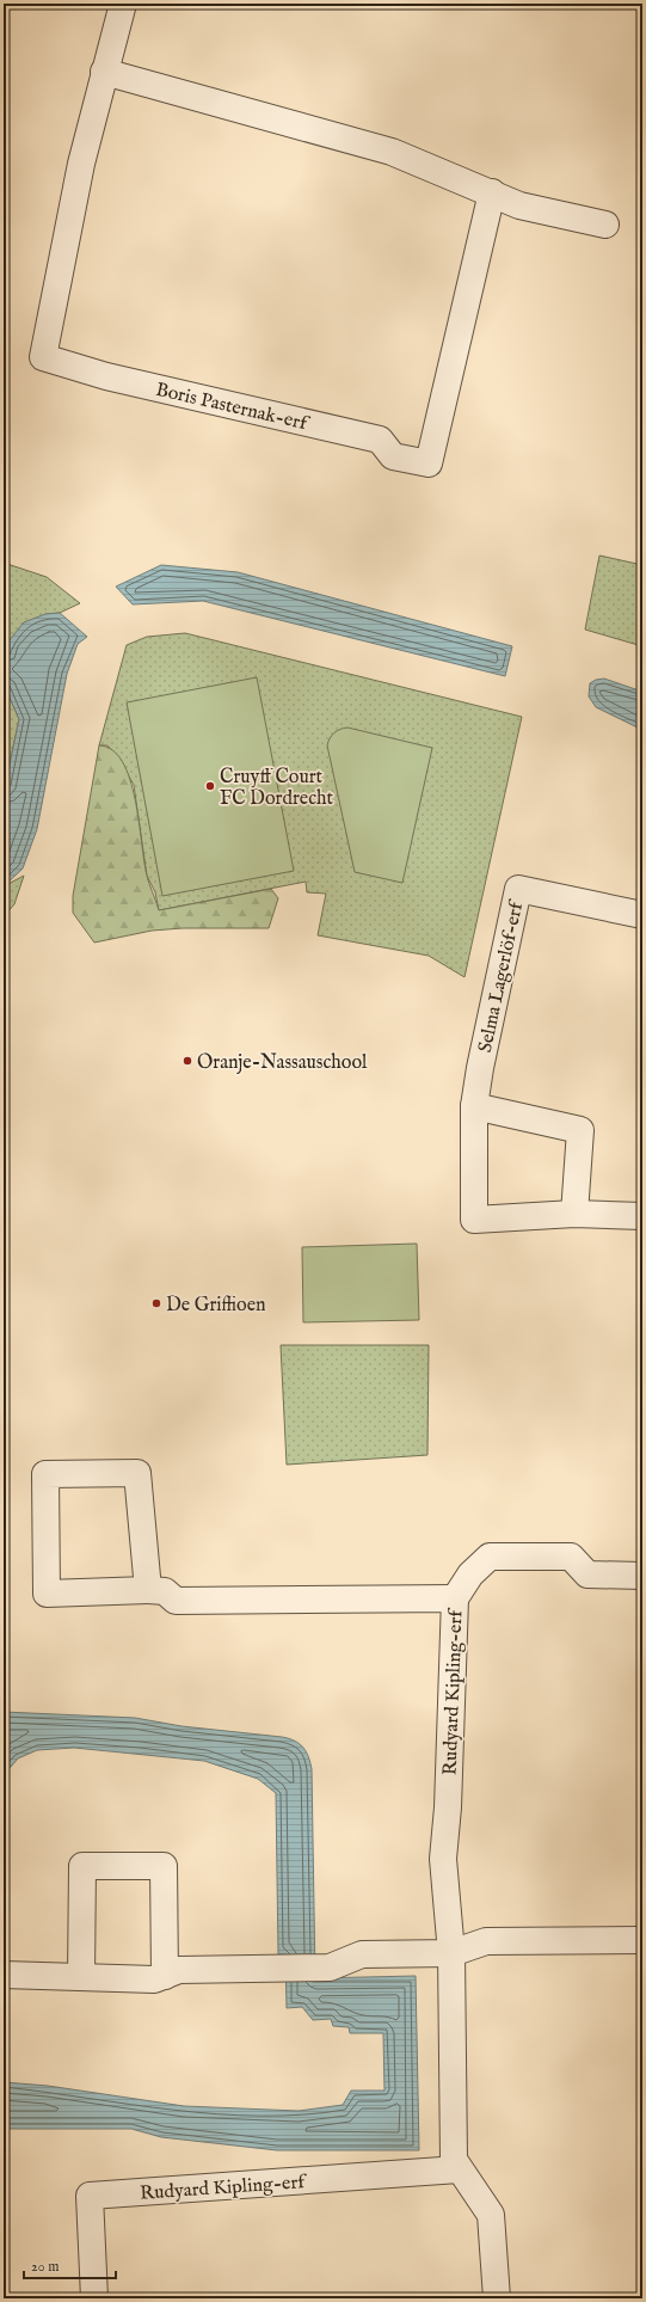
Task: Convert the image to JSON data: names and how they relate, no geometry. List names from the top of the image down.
{
  "streets": {
    "street": ["Boris Pasternak-erf", "Selma Lagerlöf-erf", "Rudyard Kipling-erf"]
  },
  "places": ["Cruyff Court FC Dordrecht", "Oranje-Nassauschool", "De Griffioen"],
  "scale_bar": "20 m"
}
